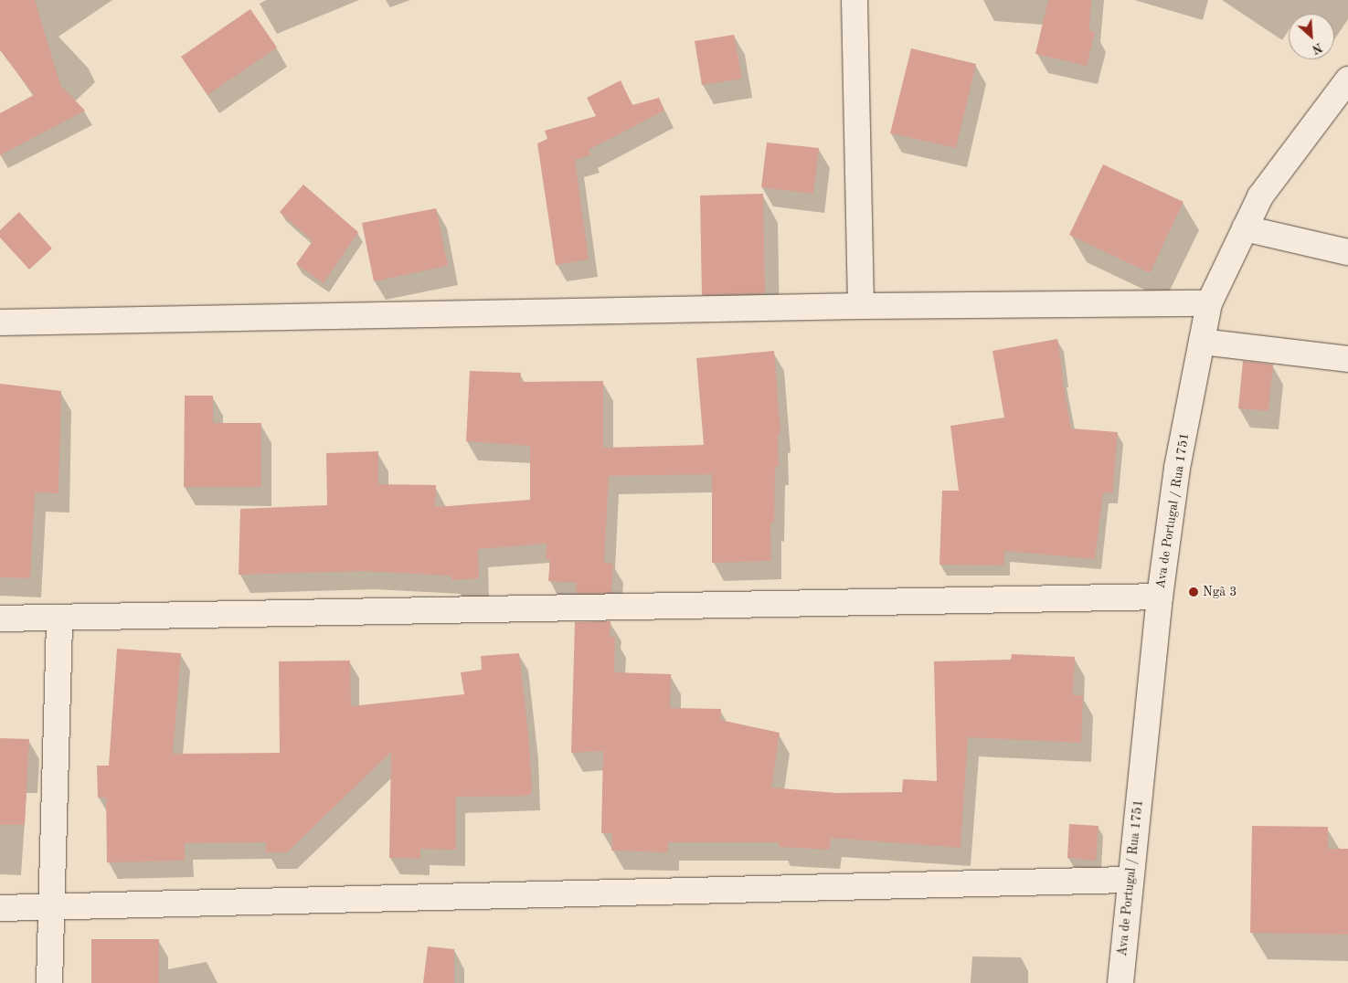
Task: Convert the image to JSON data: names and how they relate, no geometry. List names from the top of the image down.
{
  "streets": {
    "street": ["Ava de Portugal / Rua 1751"]
  },
  "places": ["Ngã 3"],
  "north": "bottom right"
}
